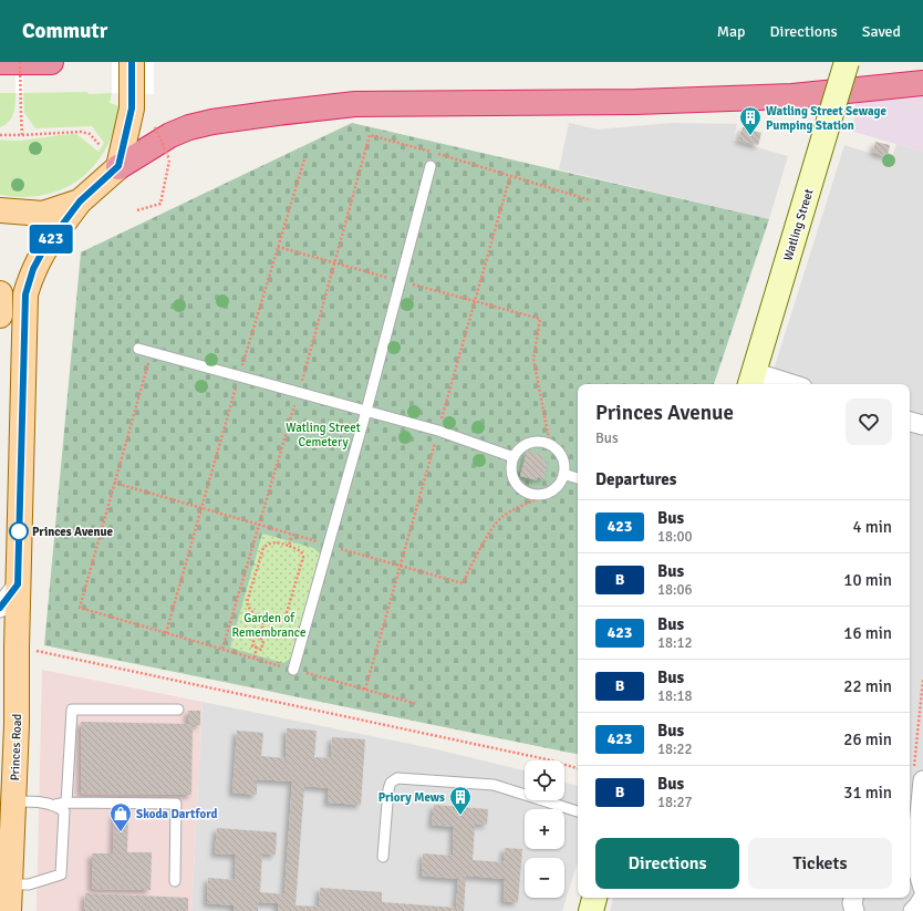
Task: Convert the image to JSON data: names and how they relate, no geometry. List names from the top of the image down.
{
  "streets": {
    "main road": ["Watling Street", "Princes Road"]
  },
  "parks": ["Watling Street Cemetery", "Garden of Remembrance"],
  "places": {
    "building": ["Watling Street Sewage Pumping Station", "Priory Mews"],
    "other": ["Princes Avenue"],
    "shop": ["Skoda Dartford"]
  },
  "lines": ["bus line 423"],
  "page": {
    "header": "Commutr",
    "nav": ["Map", "Directions", "Saved"],
    "on_map": "423",
    "heading": [
      ["Princes Avenue", "Bus"],
      "Departures"
    ],
    "list": [
      {
        "mark": "423",
        "name": "Bus",
        "note": "18:00",
        "value": "4 min"
      },
      {
        "mark": "B",
        "name": "Bus",
        "note": "18:06",
        "value": "10 min"
      },
      {
        "mark": "423",
        "name": "Bus",
        "note": "18:12",
        "value": "16 min"
      },
      {
        "mark": "B",
        "name": "Bus",
        "note": "18:18",
        "value": "22 min"
      },
      {
        "mark": "423",
        "name": "Bus",
        "note": "18:22",
        "value": "26 min"
      },
      {
        "mark": "B",
        "name": "Bus",
        "note": "18:27",
        "value": "31 min"
      }
    ],
    "map_buttons": ["+", "−"],
    "buttons": ["Directions", "Tickets"]
  }
}
